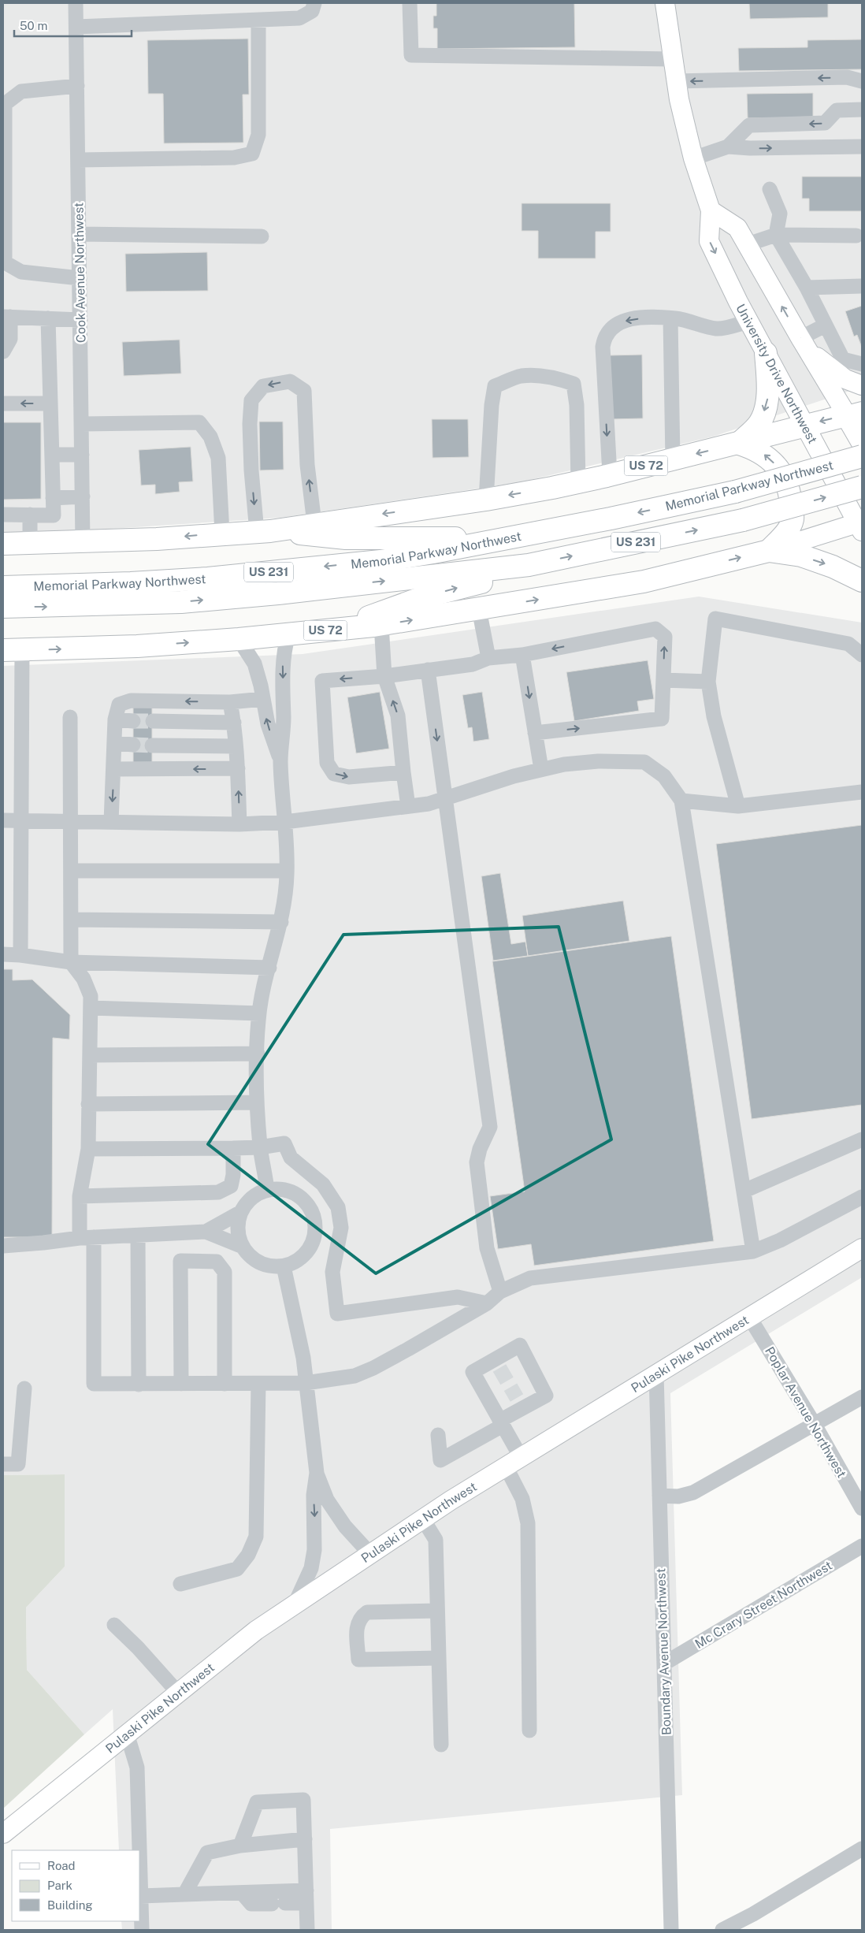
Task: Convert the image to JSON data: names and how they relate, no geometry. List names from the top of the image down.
{
  "streets": {
    "highway": ["US 72", "Memorial Parkway Northwest", "US 231"],
    "main road": ["University Drive Northwest", "Pulaski Pike Northwest"],
    "street": [
      "Cook Avenue Northwest",
      "Poplar Avenue Northwest",
      "Mc Crary Street Northwest",
      "Boundary Avenue Northwest"
    ]
  },
  "crossings": [
    ["Cook Avenue Northwest", "US 72"],
    ["University Drive Northwest", "US 72"],
    ["Pulaski Pike Northwest", "Poplar Avenue Northwest"],
    ["Pulaski Pike Northwest", "Boundary Avenue Northwest"],
    ["Mc Crary Street Northwest", "Boundary Avenue Northwest"]
  ],
  "legend": ["Road", "Park", "Building"],
  "scale_bar": "50 m"
}
